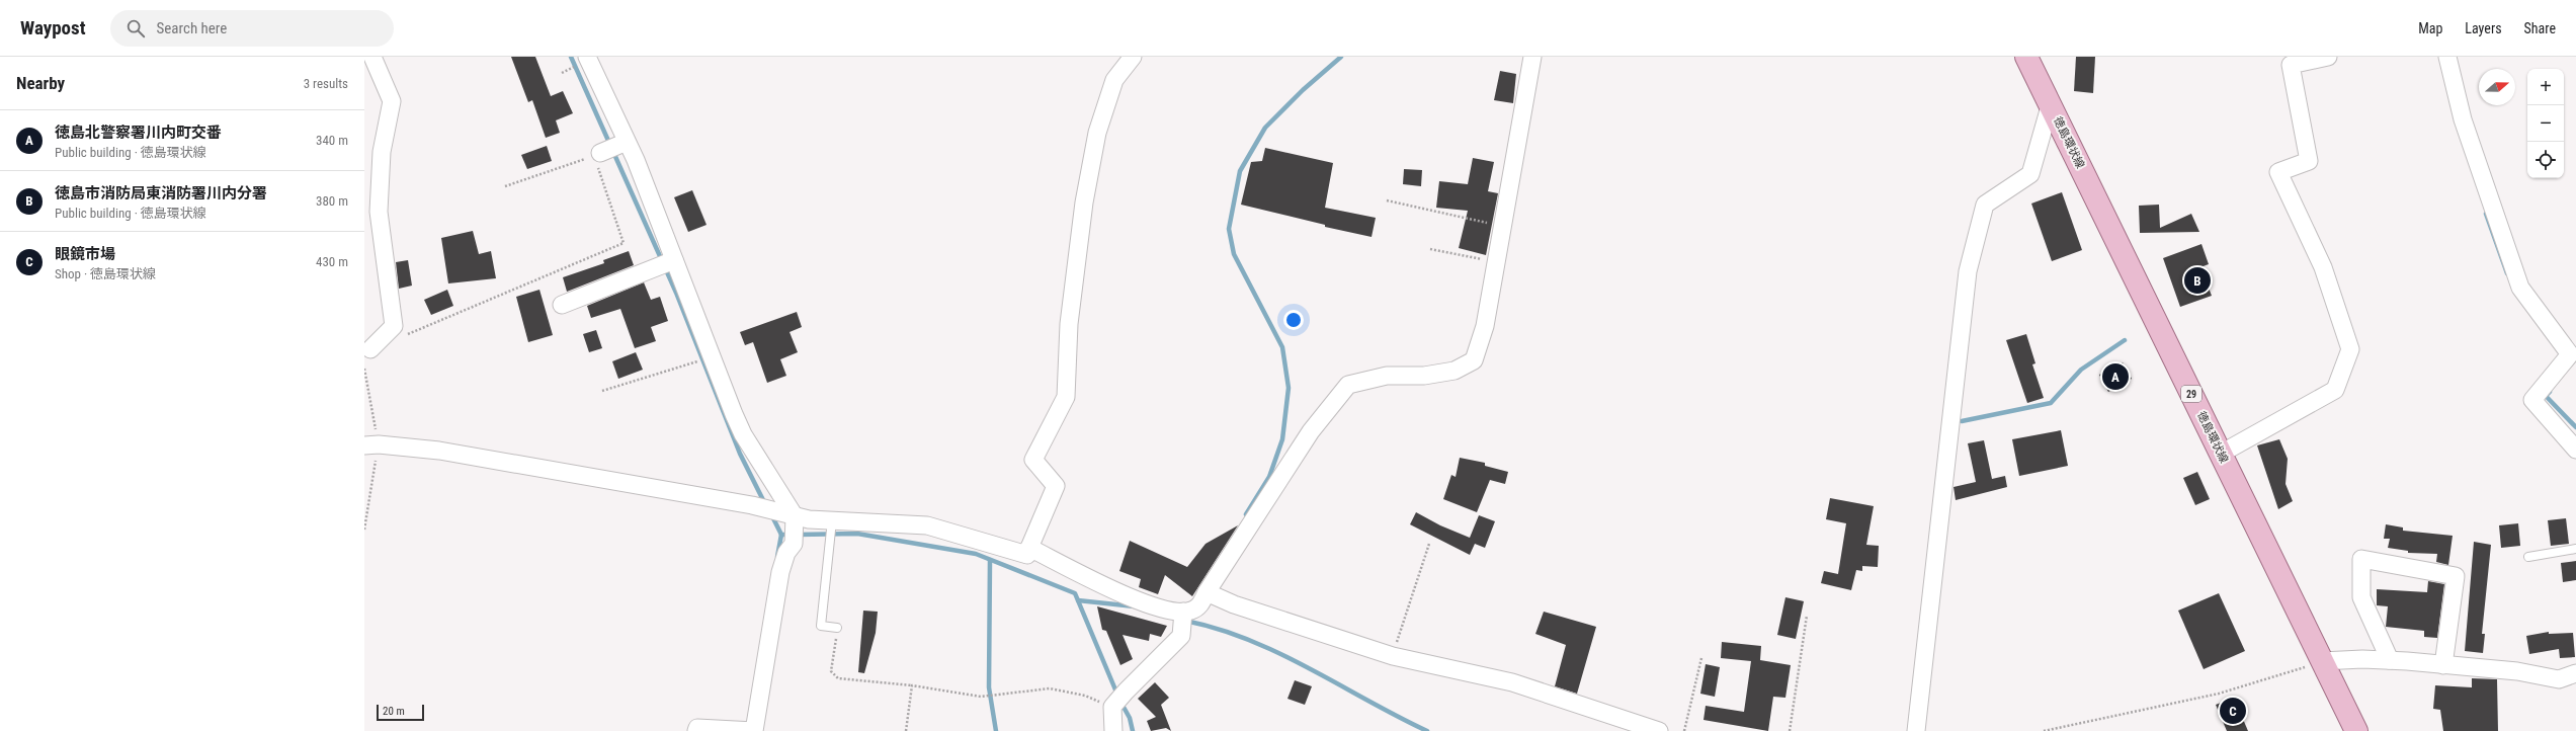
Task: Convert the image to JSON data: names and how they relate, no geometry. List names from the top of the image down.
{
  "streets": {
    "main road": ["徳島環状線", "29"]
  },
  "scale_bar": "20 m",
  "north": "right",
  "page": {
    "header": "Waypost",
    "search": "Search here",
    "nav": ["Map", "Layers", "Share"],
    "heading": ["Nearby", "3 results"],
    "map_buttons": ["+", "−"],
    "list": [
      {
        "mark": "A",
        "name": "徳島北警察署川内町交番",
        "note": "Public building · 徳島環状線",
        "value": "340 m"
      },
      {
        "mark": "B",
        "name": "徳島市消防局東消防署川内分署",
        "note": "Public building · 徳島環状線",
        "value": "380 m"
      },
      {
        "mark": "C",
        "name": "眼鏡市場",
        "note": "Shop · 徳島環状線",
        "value": "430 m"
      }
    ],
    "pins": ["B", "A", "C"],
    "scale": "20 m"
  }
}
